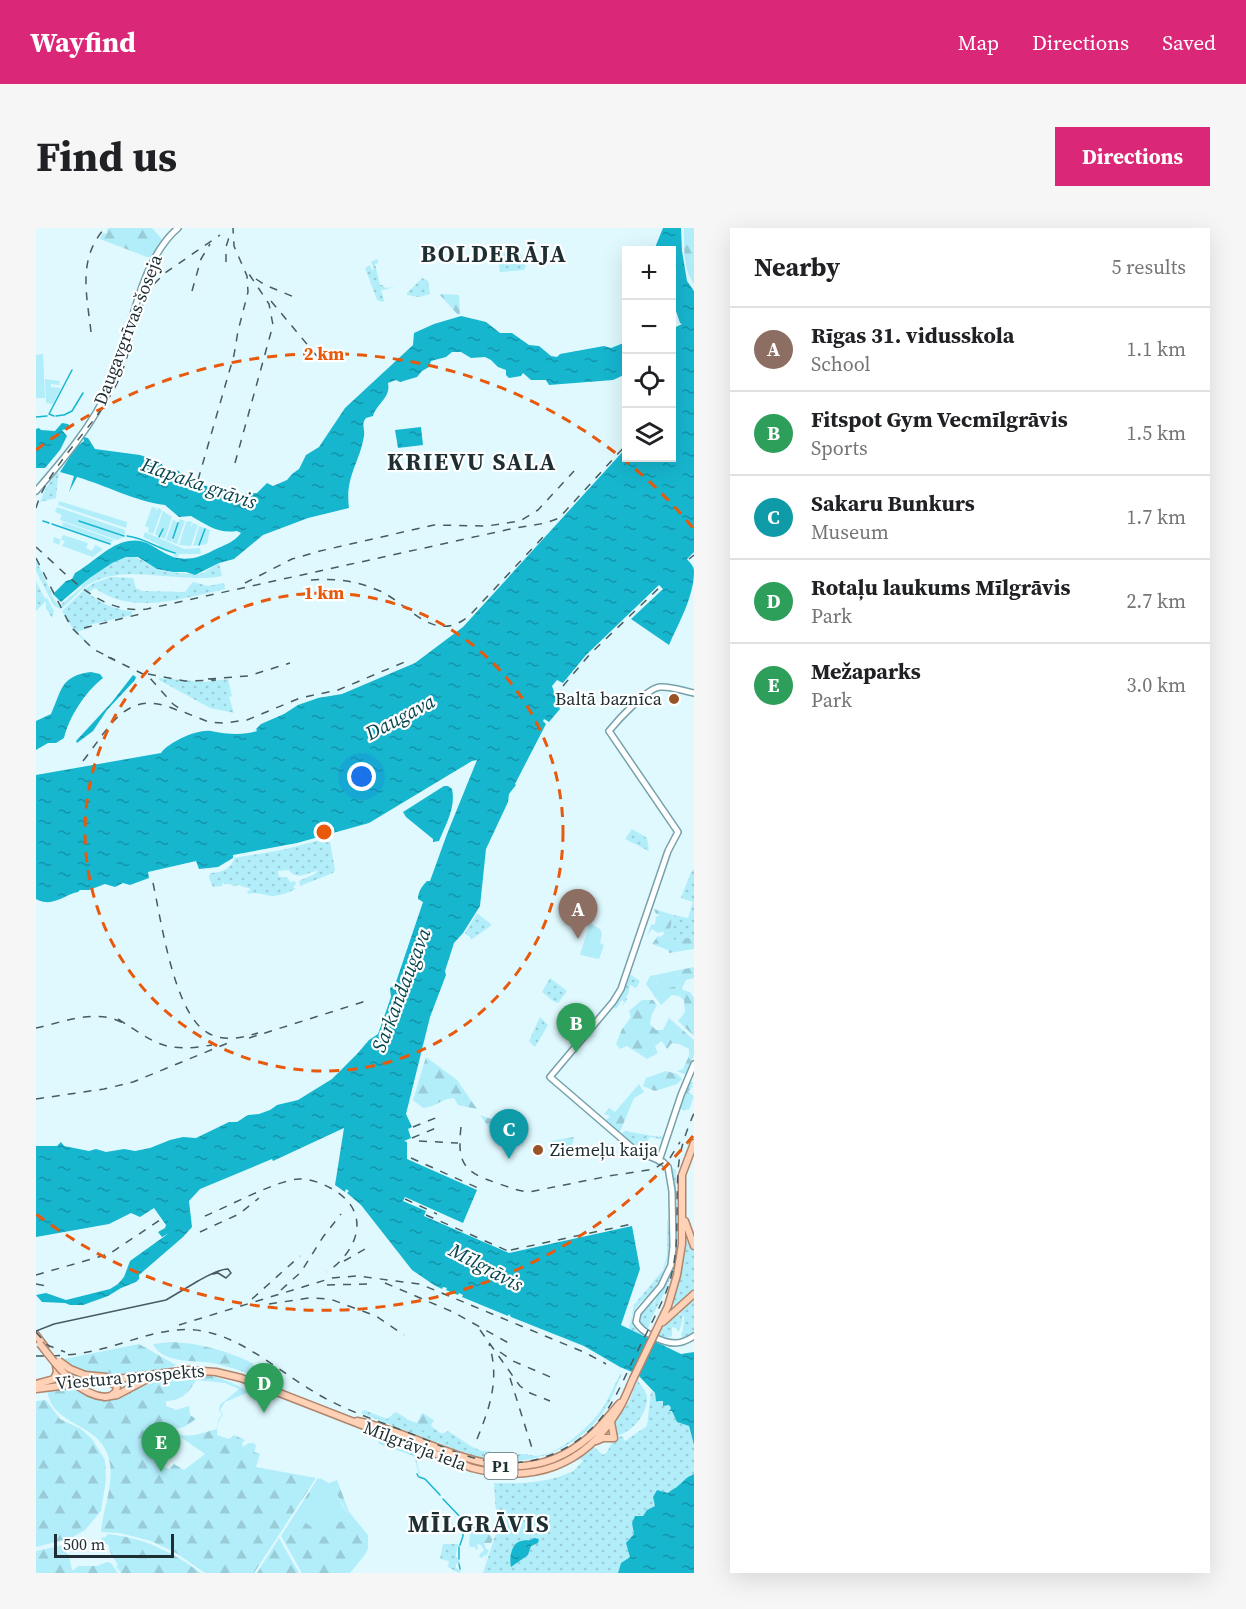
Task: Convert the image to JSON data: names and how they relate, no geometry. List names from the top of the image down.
{
  "streets": {
    "main road": [
      "Daugavgrīvas šoseja",
      "Viestura prospekts",
      "Mīlgrāvja iela",
      "P1"
    ]
  },
  "crossings": [
    ["Viestura prospekts", "Mīlgrāvja iela"],
    ["Mīlgrāvja iela", "P1"]
  ],
  "districts": ["BOLDERĀJA", "KRIEVU SALA", "MĪLGRĀVIS"],
  "water": [
    "Hapaka grāvis",
    "Daugava",
    "Sarkandaugava",
    "Mīlgrāvis"
  ],
  "places": ["Baltā baznīca", "Ziemeļu kaija"],
  "scale_bar": "500 m",
  "page": {
    "header": "Wayfind",
    "nav": ["Map", "Directions", "Saved"],
    "title": "Find us",
    "buttons": "Directions",
    "heading": ["Nearby", "5 results"],
    "map_buttons": ["+", "−"],
    "list": [
      {
        "mark": "A",
        "name": "Rīgas 31. vidusskola",
        "note": "School",
        "value": "1.1 km"
      },
      {
        "mark": "B",
        "name": "Fitspot Gym Vecmīlgrāvis",
        "note": "Sports",
        "value": "1.5 km"
      },
      {
        "mark": "C",
        "name": "Sakaru Bunkurs",
        "note": "Museum",
        "value": "1.7 km"
      },
      {
        "mark": "D",
        "name": "Rotaļu laukums Mīlgrāvis",
        "note": "Park",
        "value": "2.7 km"
      },
      {
        "mark": "E",
        "name": "Mežaparks",
        "note": "Park",
        "value": "3.0 km"
      }
    ],
    "pins": [
      "A",
      "B",
      "C",
      "D",
      "E"
    ],
    "scale": "500 m"
  },
  "rings": ["2 km", "1 km"]
}
